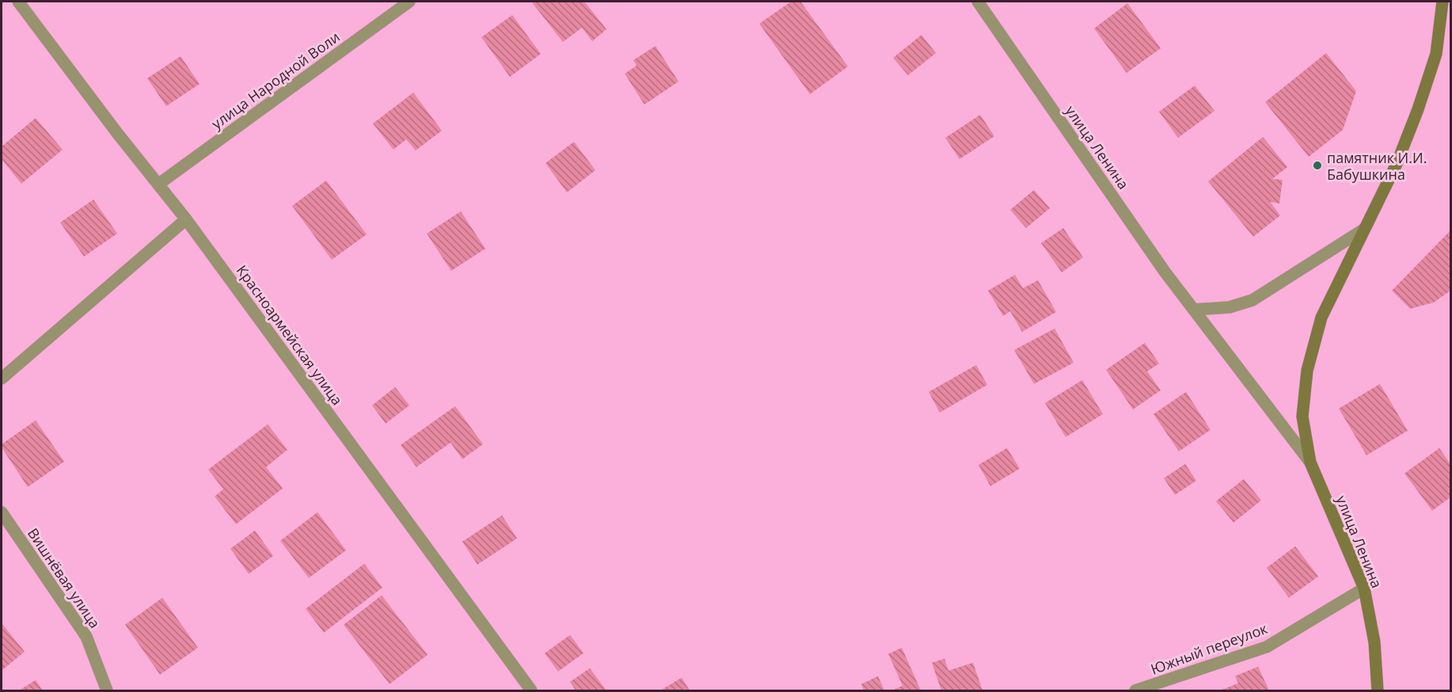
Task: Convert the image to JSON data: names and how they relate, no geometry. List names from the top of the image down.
{
  "streets": {
    "main road": ["улица Ленина"],
    "street": [
      "улица Народной Воли",
      "Красноармейская улица",
      "Вишнёвая улица",
      "Южный переулок"
    ]
  },
  "crossings": [
    ["улица Народной Воли", "Красноармейская улица"],
    ["улица Ленина", "Южный переулок"]
  ],
  "places": ["памятник И.И. Бабушкина"]
}
